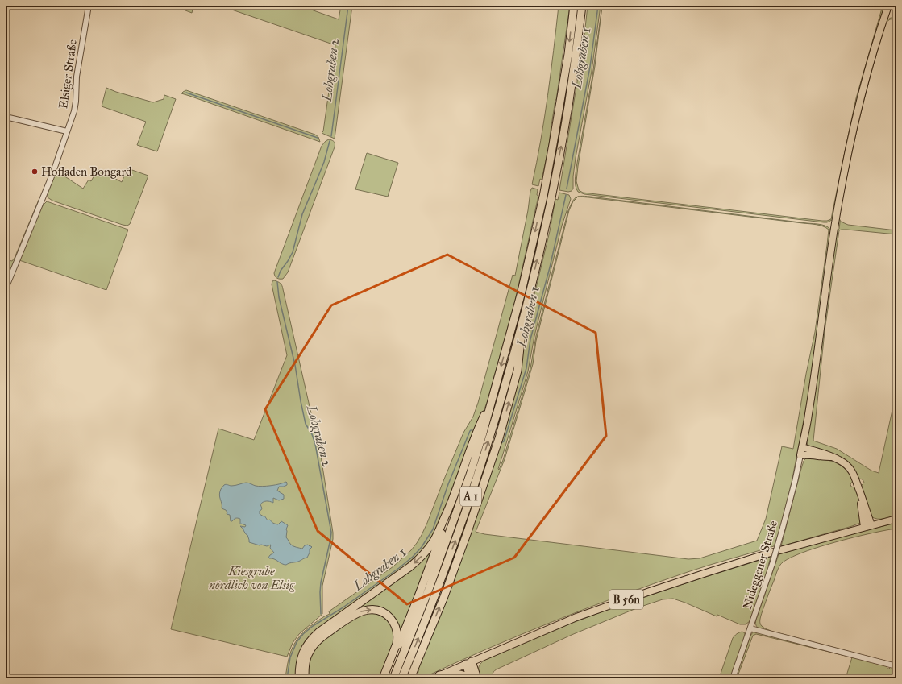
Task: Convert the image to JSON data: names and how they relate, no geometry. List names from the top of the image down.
{
  "streets": {
    "highway": ["A 1"],
    "main road": ["B 56n"],
    "street": ["Elsiger Straße", "Nideggener Straße"]
  },
  "water": ["Lohgraben 1", "Lohgraben 2"],
  "parks": ["Kiesgrube nördlich von Elsig"],
  "places": ["Hofladen Bongard"]
}
